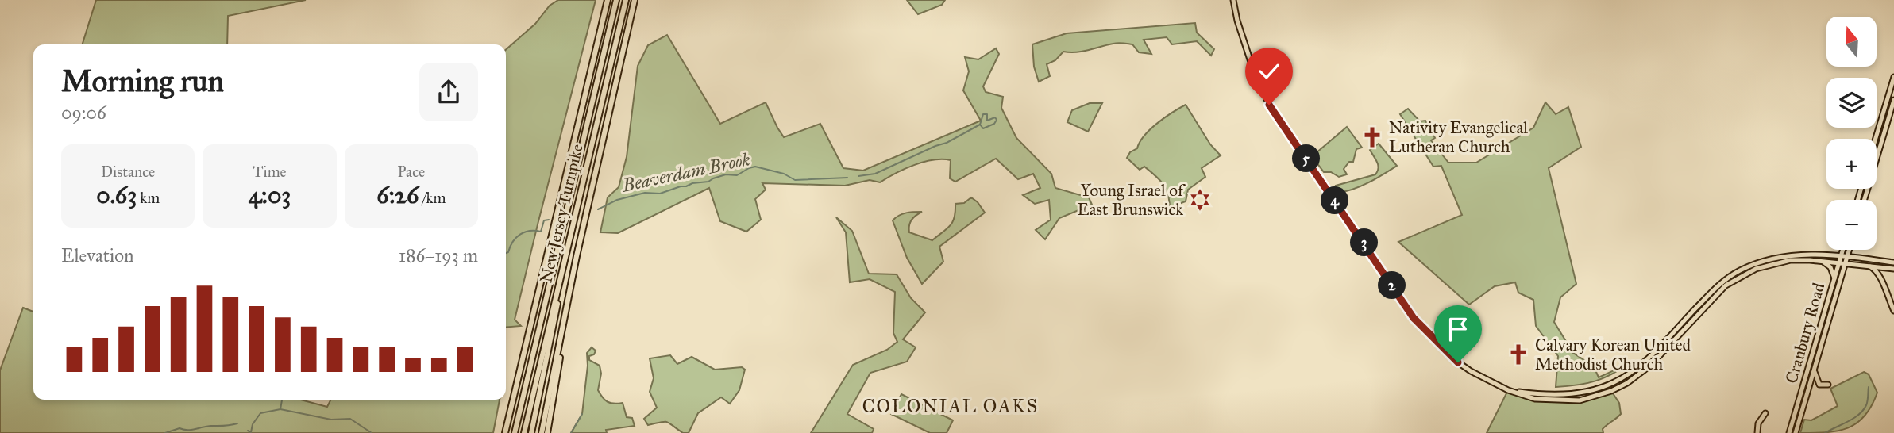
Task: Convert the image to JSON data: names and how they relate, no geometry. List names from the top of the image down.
{
  "streets": {
    "highway": ["New Jersey Turnpike"],
    "main road": ["Cranbury Road"]
  },
  "districts": ["COLONIAL OAKS"],
  "water": ["Beaverdam Brook"],
  "places": {
    "church": ["Nativity Evangelical Lutheran Church", "Calvary Korean United Methodist Church"],
    "synagogue": ["Young Israel of East Brunswick"]
  },
  "north": "top",
  "page": {
    "map_buttons": ["+", "−"],
    "heading": ["Morning run", "09:06"],
    "stats": [
      ["Distance", "0.63 km"],
      ["Time", "4:03"],
      ["Pace", "6:26 /km"]
    ],
    "pins": [
      "5",
      "4",
      "3",
      "2"
    ],
    "chart": ["Elevation", "186–193 m"]
  }
}
